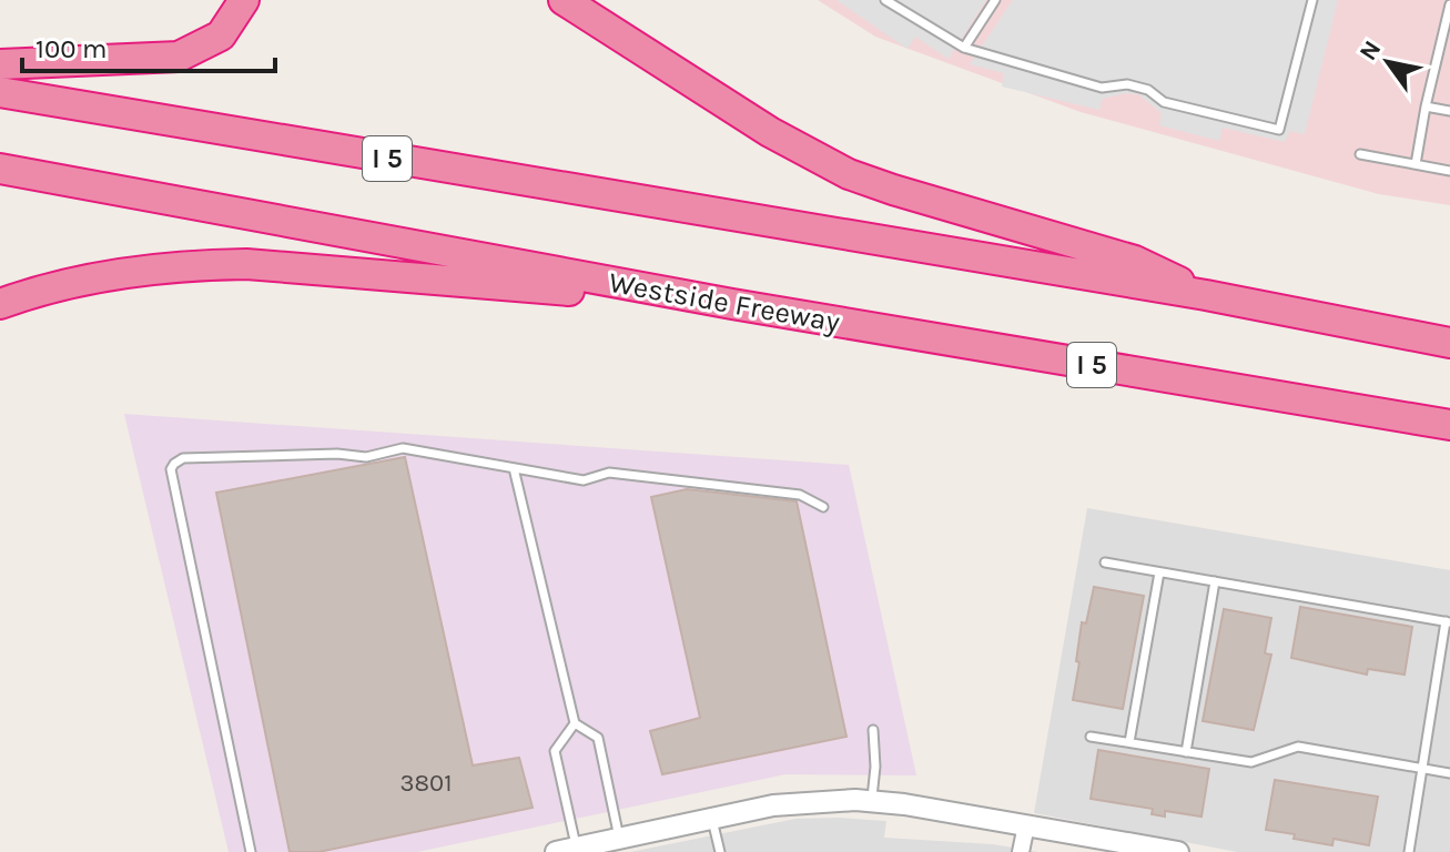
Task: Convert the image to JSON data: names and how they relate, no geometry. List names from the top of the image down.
{
  "streets": {
    "highway": ["I 5", "Westside Freeway"]
  },
  "house_numbers": ["3801"],
  "scale_bar": "100 m",
  "north": "top left"
}
